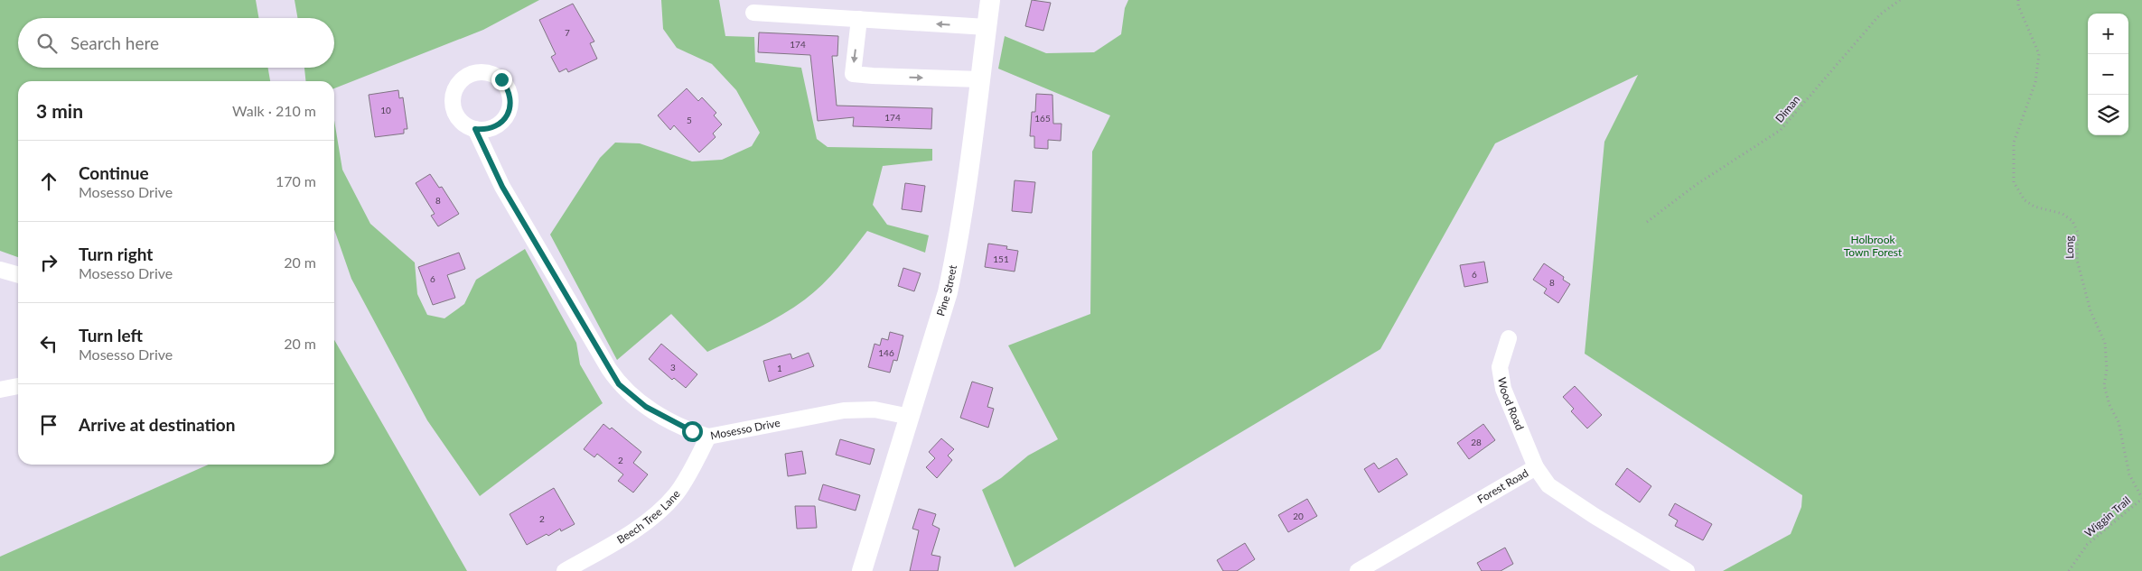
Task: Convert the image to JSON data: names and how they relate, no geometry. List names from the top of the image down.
{
  "streets": {
    "main road": ["Pine Street"],
    "street": [
      "Wood Road",
      "Mosesso Drive",
      "Forest Road",
      "Beech Tree Lane"
    ],
    "path": ["Diman", "Long", "Wiggin Trail"]
  },
  "crossings": [
    ["Long", "Wiggin Trail"],
    ["Pine Street", "Mosesso Drive"],
    ["Wood Road", "Forest Road"],
    ["Mosesso Drive", "Beech Tree Lane"]
  ],
  "parks": ["Holbrook Town Forest"],
  "house_numbers": [
    "7",
    "174",
    "10",
    "174",
    "165",
    "5",
    "8",
    "151",
    "6",
    "6",
    "8",
    "146",
    "3",
    "1",
    "28",
    "2",
    "20",
    "2"
  ],
  "page": {
    "map_buttons": ["+", "−"],
    "search": "Search here",
    "heading": ["3 min", "Walk · 210 m"],
    "list": [
      ["Continue", "Mosesso Drive", "170 m"],
      ["Turn right", "Mosesso Drive", "20 m"],
      ["Turn left", "Mosesso Drive", "20 m"],
      "Arrive at destination"
    ]
  }
}
